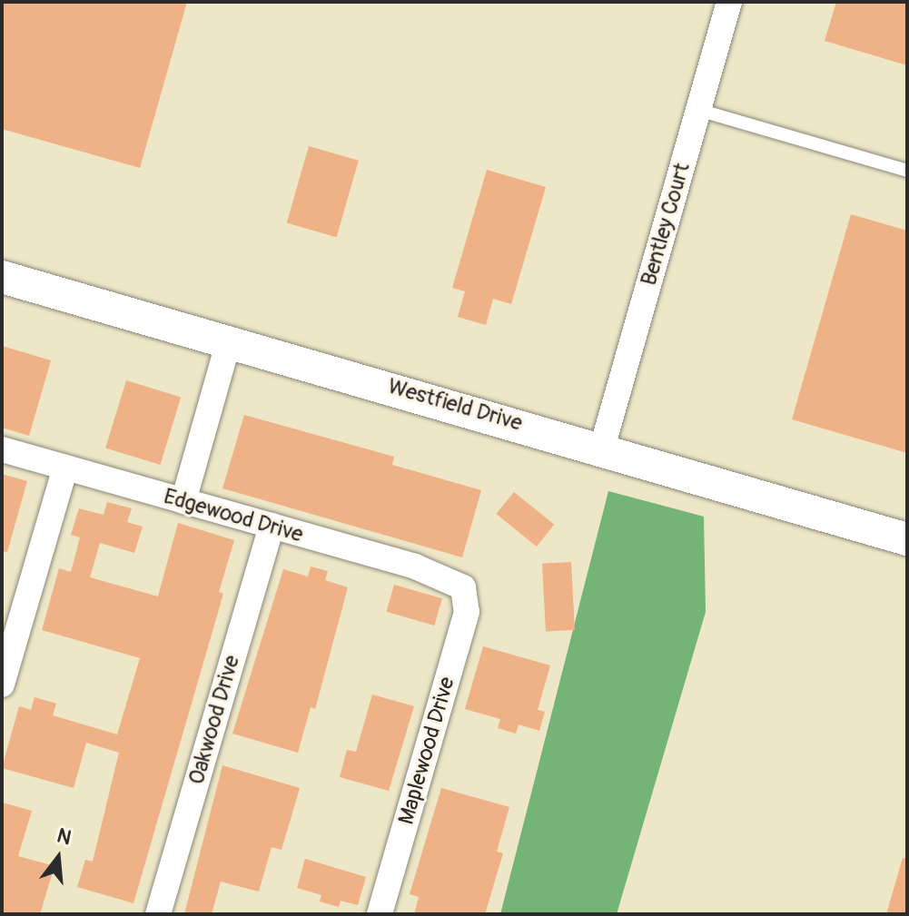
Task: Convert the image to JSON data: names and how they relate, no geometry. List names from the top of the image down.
{
  "streets": {
    "street": [
      "Bentley Court",
      "Westfield Drive",
      "Edgewood Drive",
      "Oakwood Drive",
      "Maplewood Drive"
    ]
  },
  "crossings": [
    ["Bentley Court", "Westfield Drive"],
    ["Edgewood Drive", "Oakwood Drive"],
    ["Edgewood Drive", "Maplewood Drive"]
  ],
  "north": "top"
}
